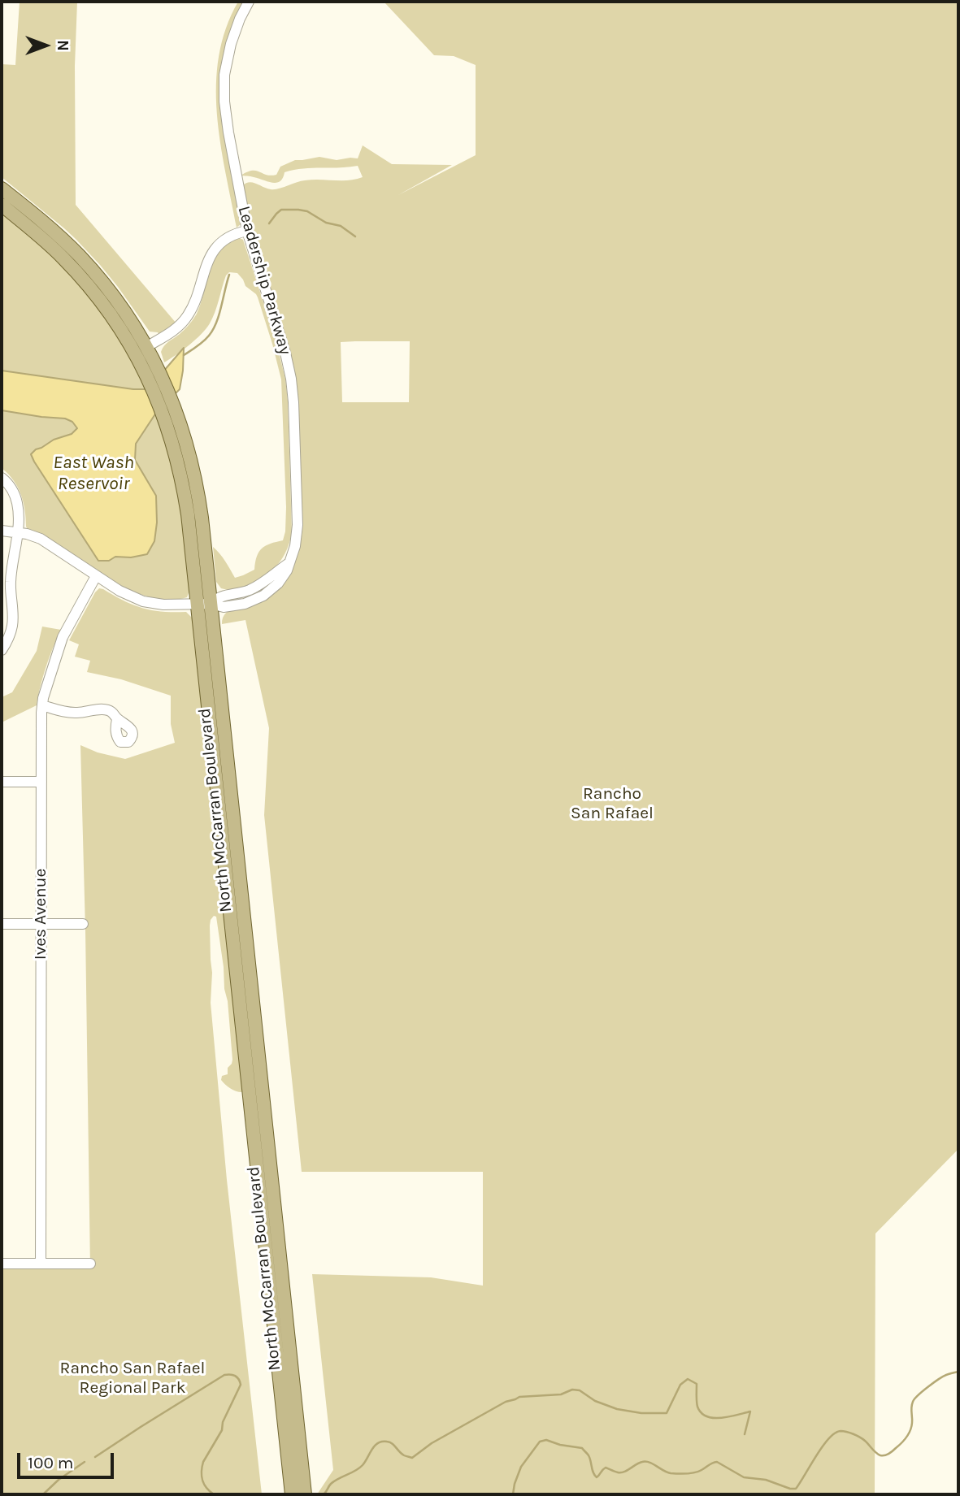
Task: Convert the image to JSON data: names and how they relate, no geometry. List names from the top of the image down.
{
  "streets": {
    "main road": ["North McCarran Boulevard"],
    "street": ["Leadership Parkway", "Ives Avenue"]
  },
  "crossings": [
    ["Leadership Parkway", "North McCarran Boulevard"]
  ],
  "water": ["East Wash Reservoir"],
  "parks": ["Rancho San Rafael", "Rancho San Rafael Regional Park"],
  "scale_bar": "100 m",
  "north": "right"
}
